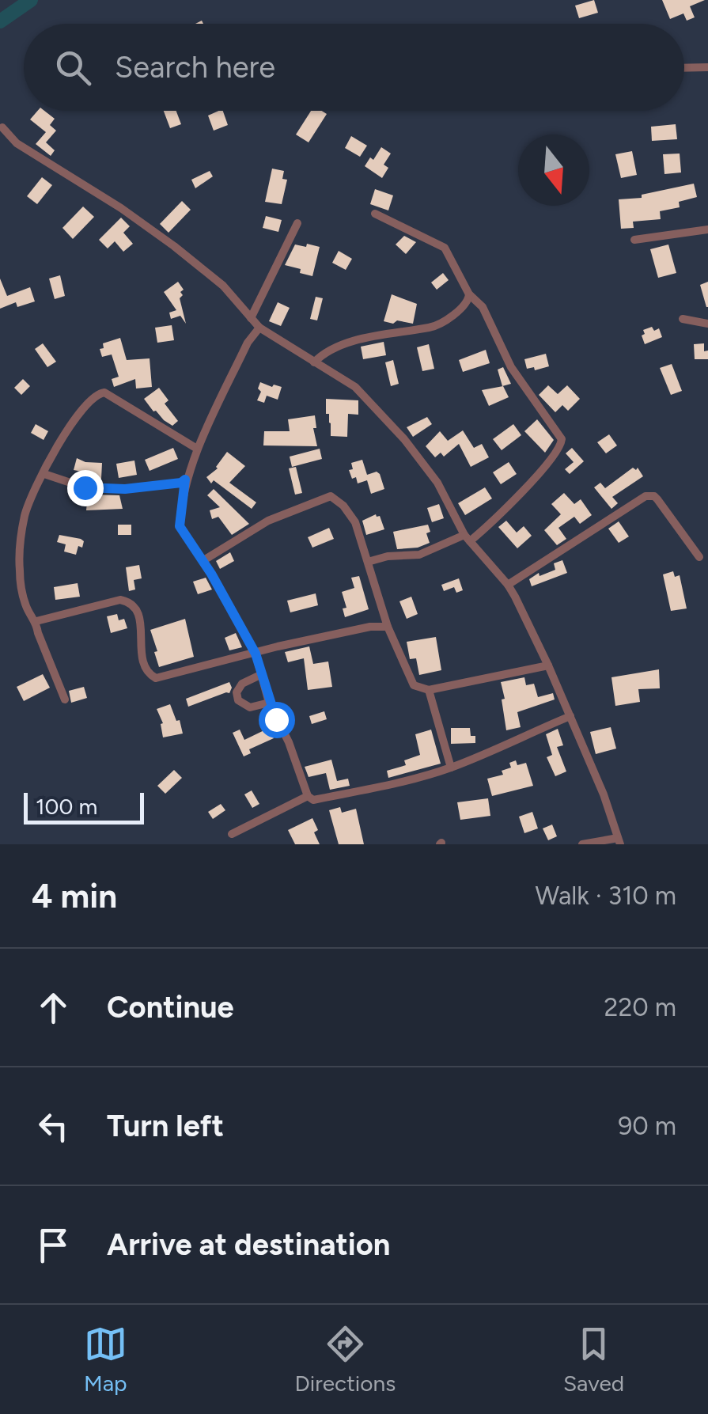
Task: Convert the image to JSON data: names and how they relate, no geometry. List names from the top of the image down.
{
  "scale_bar": "100 m",
  "north": "bottom",
  "page": {
    "search": "Search here",
    "scale": "100 m",
    "heading": ["4 min", "Walk · 310 m"],
    "list": [
      ["Continue", "220 m"],
      ["Turn left", "90 m"],
      "Arrive at destination"
    ],
    "nav": ["Map", "Directions", "Saved"]
  }
}
